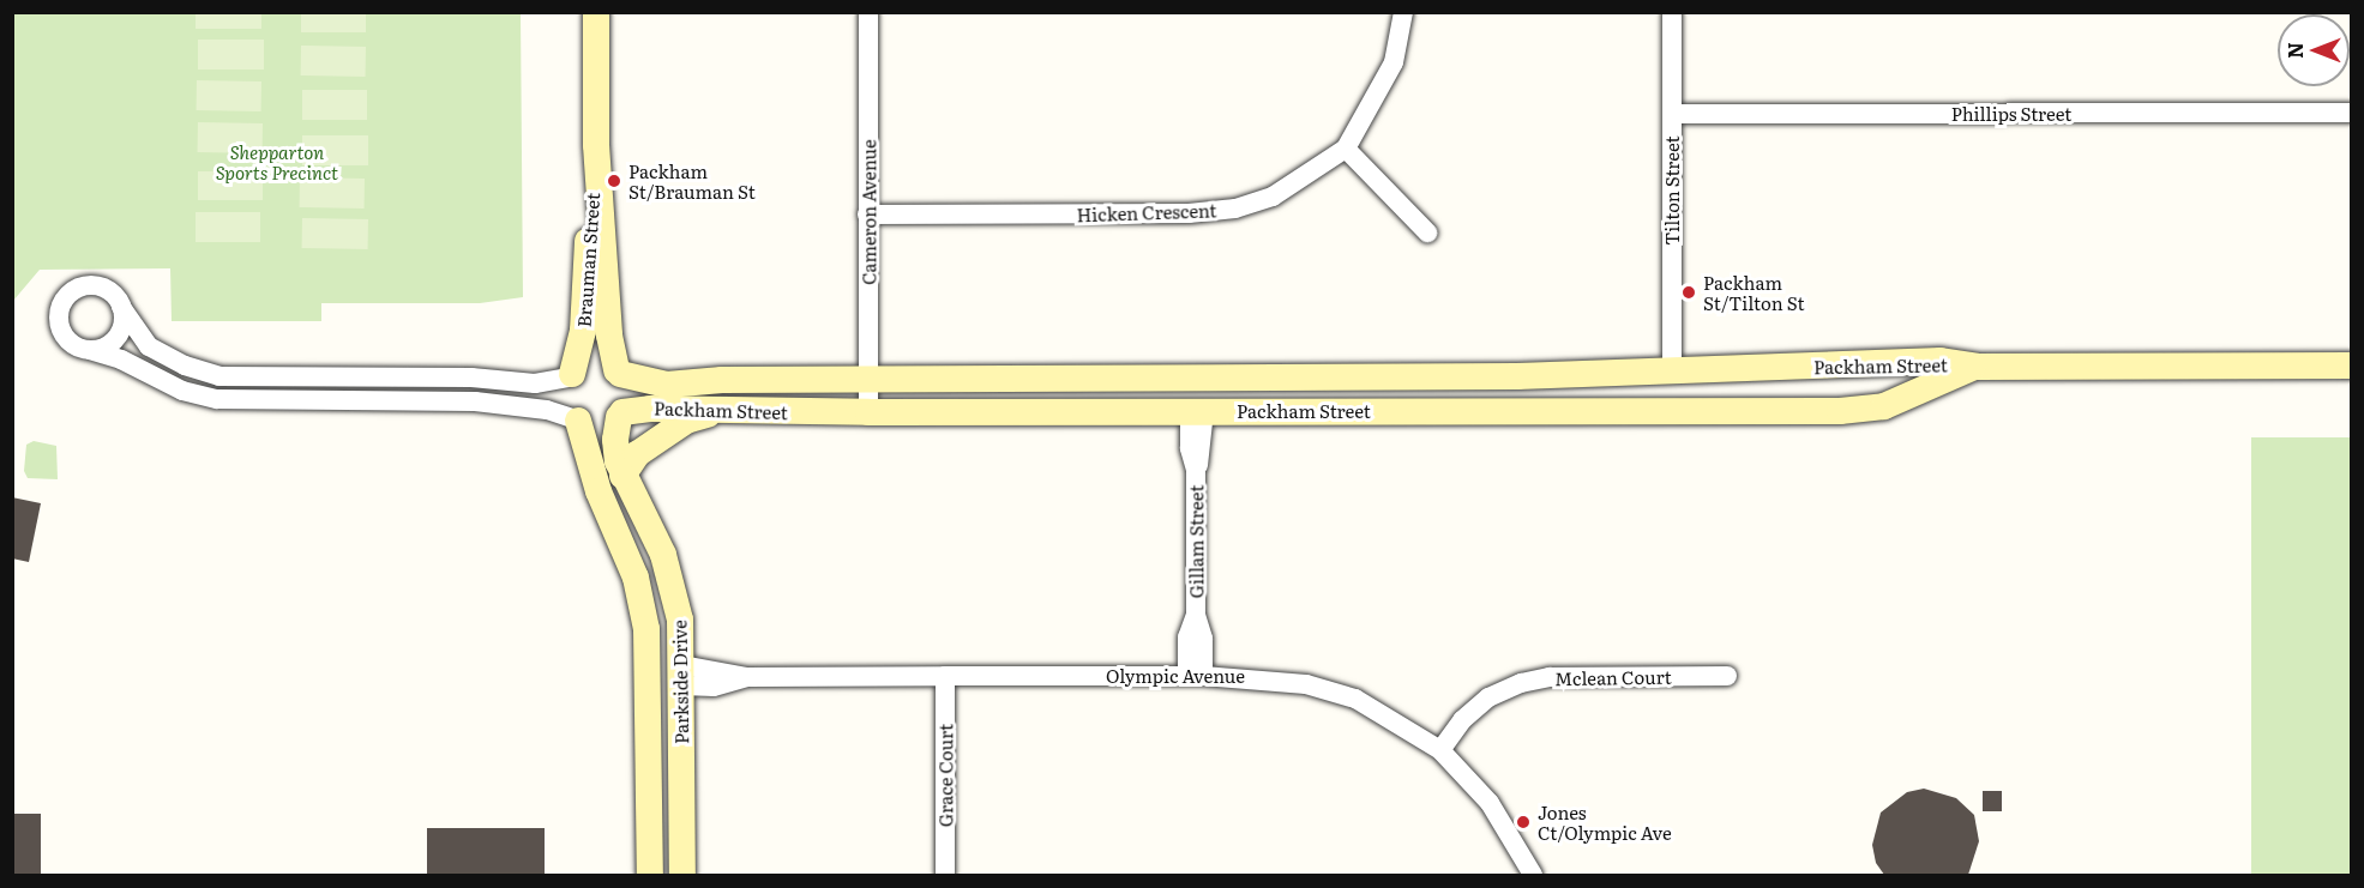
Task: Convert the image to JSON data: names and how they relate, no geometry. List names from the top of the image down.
{
  "streets": {
    "street": [
      "Phillips Street",
      "Tilton Street",
      "Cameron Avenue",
      "Hicken Crescent",
      "Brauman Street",
      "Packham Street",
      "Gillam Street",
      "Olympic Avenue",
      "Mclean Court",
      "Parkside Drive",
      "Grace Court"
    ]
  },
  "crossings": [
    ["Phillips Street", "Tilton Street"],
    ["Tilton Street", "Packham Street"],
    ["Cameron Avenue", "Hicken Crescent"],
    ["Cameron Avenue", "Packham Street"],
    ["Brauman Street", "Packham Street"],
    ["Brauman Street", "Parkside Drive"],
    ["Packham Street", "Gillam Street"],
    ["Packham Street", "Parkside Drive"],
    ["Gillam Street", "Olympic Avenue"],
    ["Olympic Avenue", "Mclean Court"],
    ["Olympic Avenue", "Parkside Drive"],
    ["Olympic Avenue", "Grace Court"]
  ],
  "parks": ["Shepparton Sports Precinct"],
  "places": ["Packham St/Brauman St", "Packham St/Tilton St", "Jones Ct/Olympic Ave"],
  "north": "left"
}
